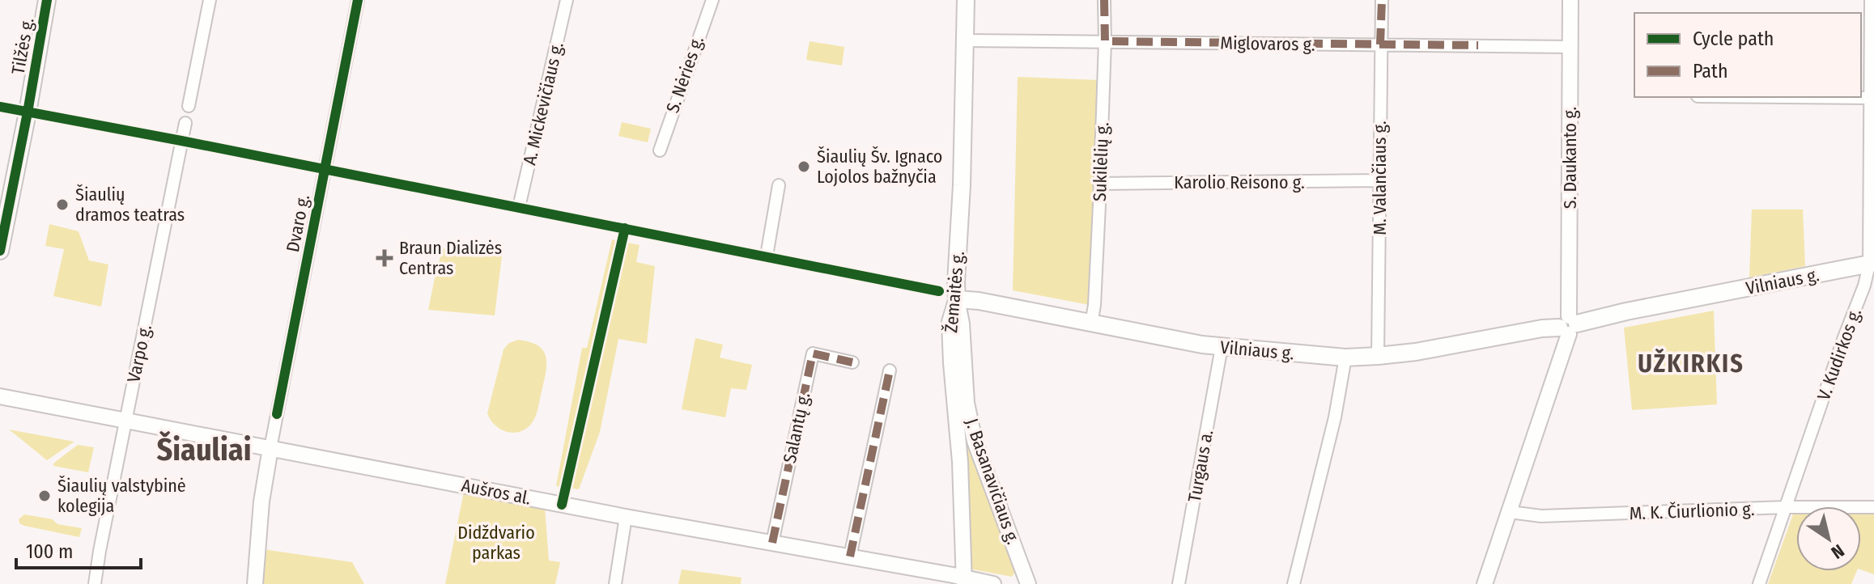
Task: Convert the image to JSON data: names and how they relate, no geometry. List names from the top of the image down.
{
  "streets": {
    "highway": ["Tilžės g.", "Vilniaus g.", "Žemaitės g."],
    "main road": [
      "S. Daukanto g.",
      "Dvaro g.",
      "J. Basanavičiaus g.",
      "Aušros al."
    ],
    "street": [
      "Miglovaros g.",
      "S. Nėries g.",
      "A. Mickevičiaus g.",
      "Sukilėlių g.",
      "M. Valančiaus g.",
      "Karolio Reisono g.",
      "Varpo g.",
      "V. Kudirkos g.",
      "Salantų g.",
      "Turgaus a.",
      "M. K. Čiurlionio g."
    ]
  },
  "crossings": [
    ["Miglovaros g.", "S. Daukanto g."],
    ["Miglovaros g.", "Sukilėlių g."],
    ["Miglovaros g.", "M. Valančiaus g."],
    ["Miglovaros g.", "Žemaitės g."],
    ["S. Daukanto g.", "Vilniaus g."],
    ["S. Daukanto g.", "M. K. Čiurlionio g."],
    ["Sukilėlių g.", "Karolio Reisono g."],
    ["Sukilėlių g.", "Vilniaus g."],
    ["M. Valančiaus g.", "Karolio Reisono g."],
    ["M. Valančiaus g.", "Vilniaus g."],
    ["Dvaro g.", "Aušros al."],
    ["Vilniaus g.", "Žemaitės g."],
    ["Vilniaus g.", "V. Kudirkos g."],
    ["Vilniaus g.", "Turgaus a."],
    ["Vilniaus g.", "J. Basanavičiaus g."],
    ["Žemaitės g.", "J. Basanavičiaus g."],
    ["Žemaitės g.", "Aušros al."],
    ["Varpo g.", "Aušros al."],
    ["V. Kudirkos g.", "M. K. Čiurlionio g."],
    ["Salantų g.", "Aušros al."]
  ],
  "districts": ["UŽKIRKIS", "Šiauliai"],
  "parks": ["Didždvario parkas"],
  "places": {
    "other": ["Šiaulių Šv. Ignaco Lojolos bažnyčia", "Šiaulių dramos teatras", "Šiaulių valstybinė kolegija"],
    "health": ["Braun Dializės Centras"]
  },
  "legend": ["Cycle path", "Path"],
  "scale_bar": "100 m",
  "north": "bottom right"
}
